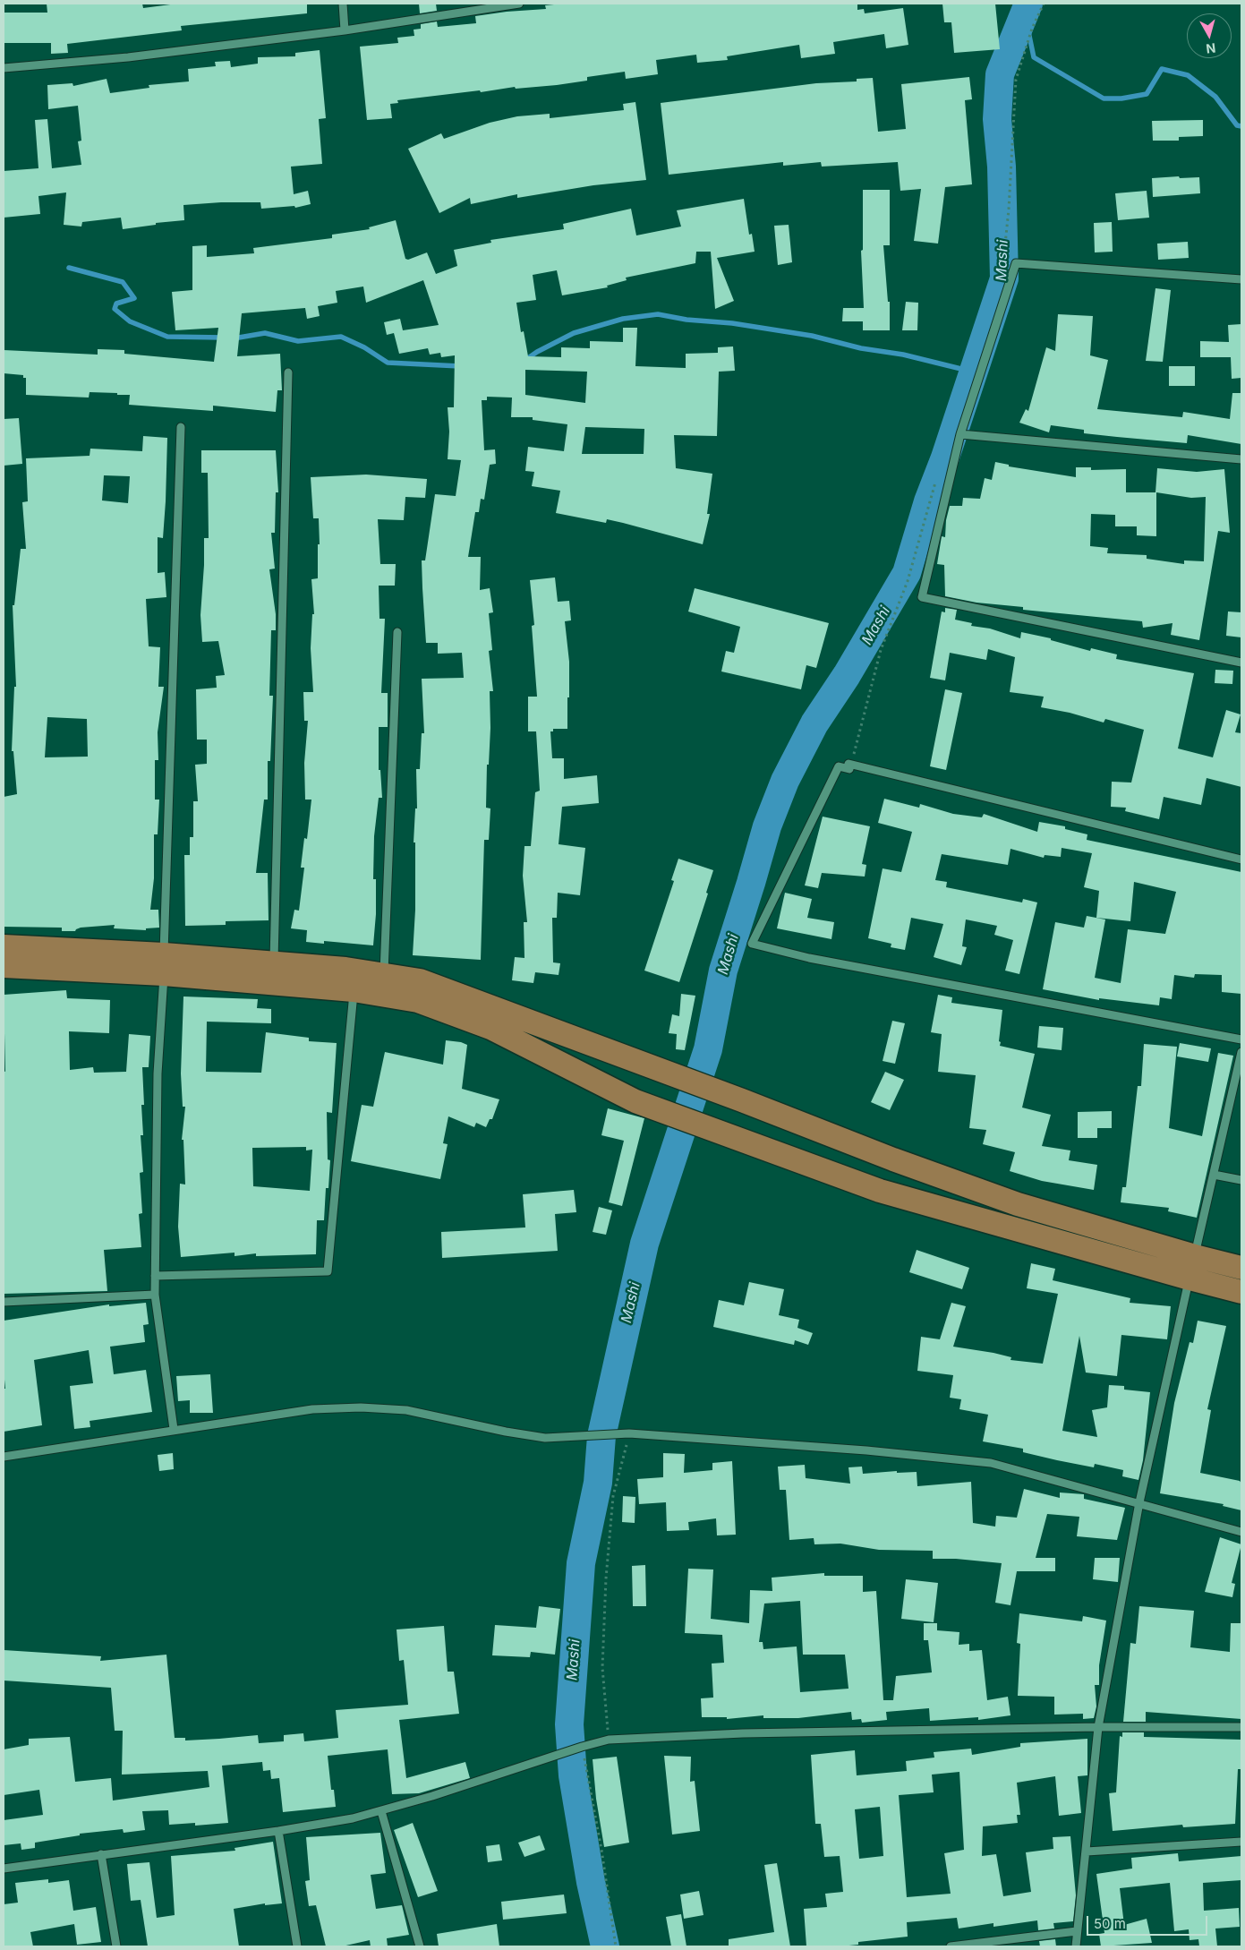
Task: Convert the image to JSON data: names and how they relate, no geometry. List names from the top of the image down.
{
  "water": ["Mashi"],
  "scale_bar": "50 m",
  "north": "bottom"
}
